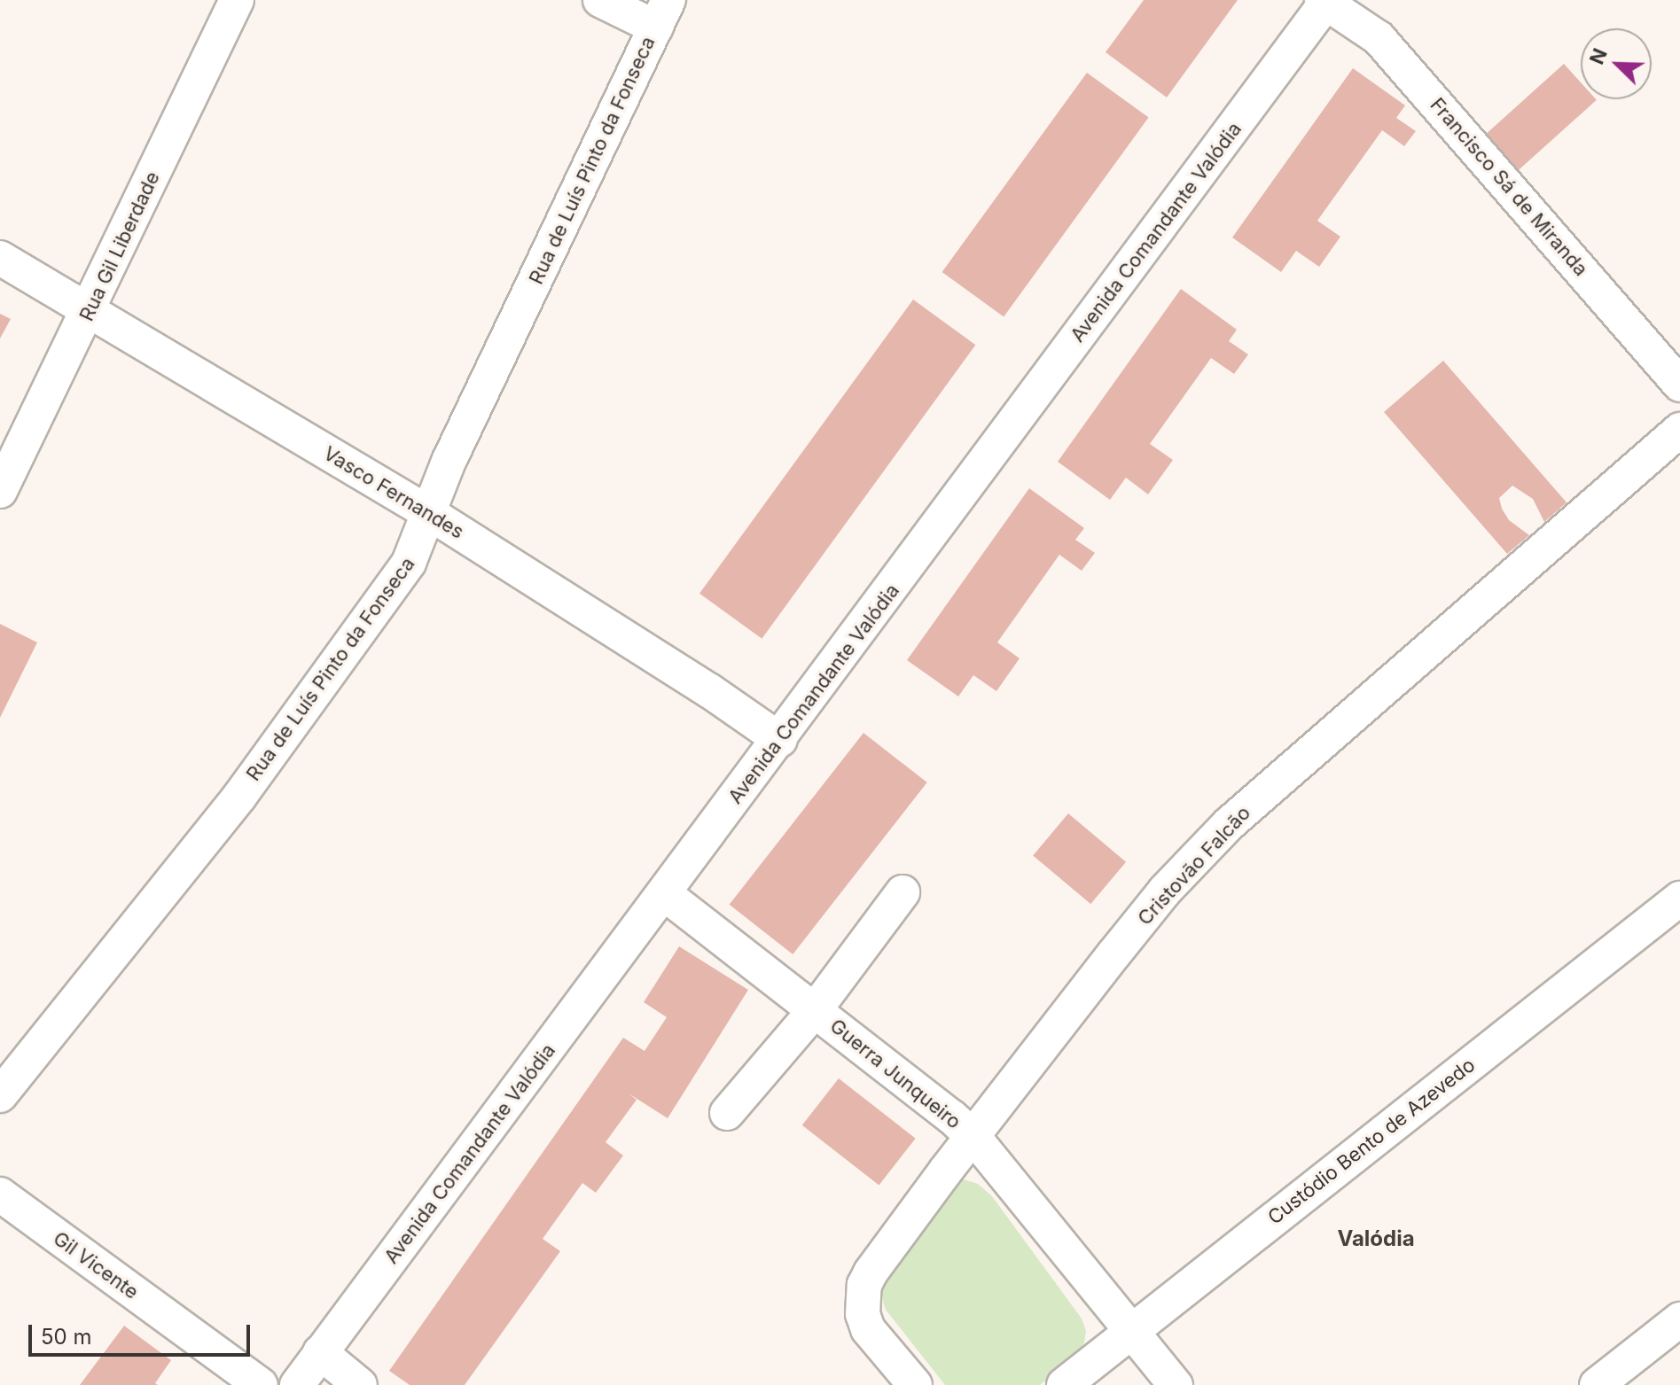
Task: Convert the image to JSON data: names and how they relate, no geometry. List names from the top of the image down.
{
  "streets": {
    "street": [
      "Rua de Luís Pinto da Fonseca",
      "Francisco Sá de Miranda",
      "Avenida Comandante Valódia",
      "Rua Gil Liberdade",
      "Vasco Fernandes",
      "Cristovão Falcão",
      "Guerra Junqueiro",
      "Custódio Bento de Azevedo",
      "Gil Vicente"
    ]
  },
  "crossings": [
    ["Rua de Luís Pinto da Fonseca", "Vasco Fernandes"],
    ["Francisco Sá de Miranda", "Avenida Comandante Valódia"],
    ["Avenida Comandante Valódia", "Vasco Fernandes"],
    ["Avenida Comandante Valódia", "Guerra Junqueiro"],
    ["Rua Gil Liberdade", "Vasco Fernandes"],
    ["Cristovão Falcão", "Guerra Junqueiro"],
    ["Guerra Junqueiro", "Custódio Bento de Azevedo"]
  ],
  "districts": ["Valódia"],
  "scale_bar": "50 m",
  "north": "top left"
}
